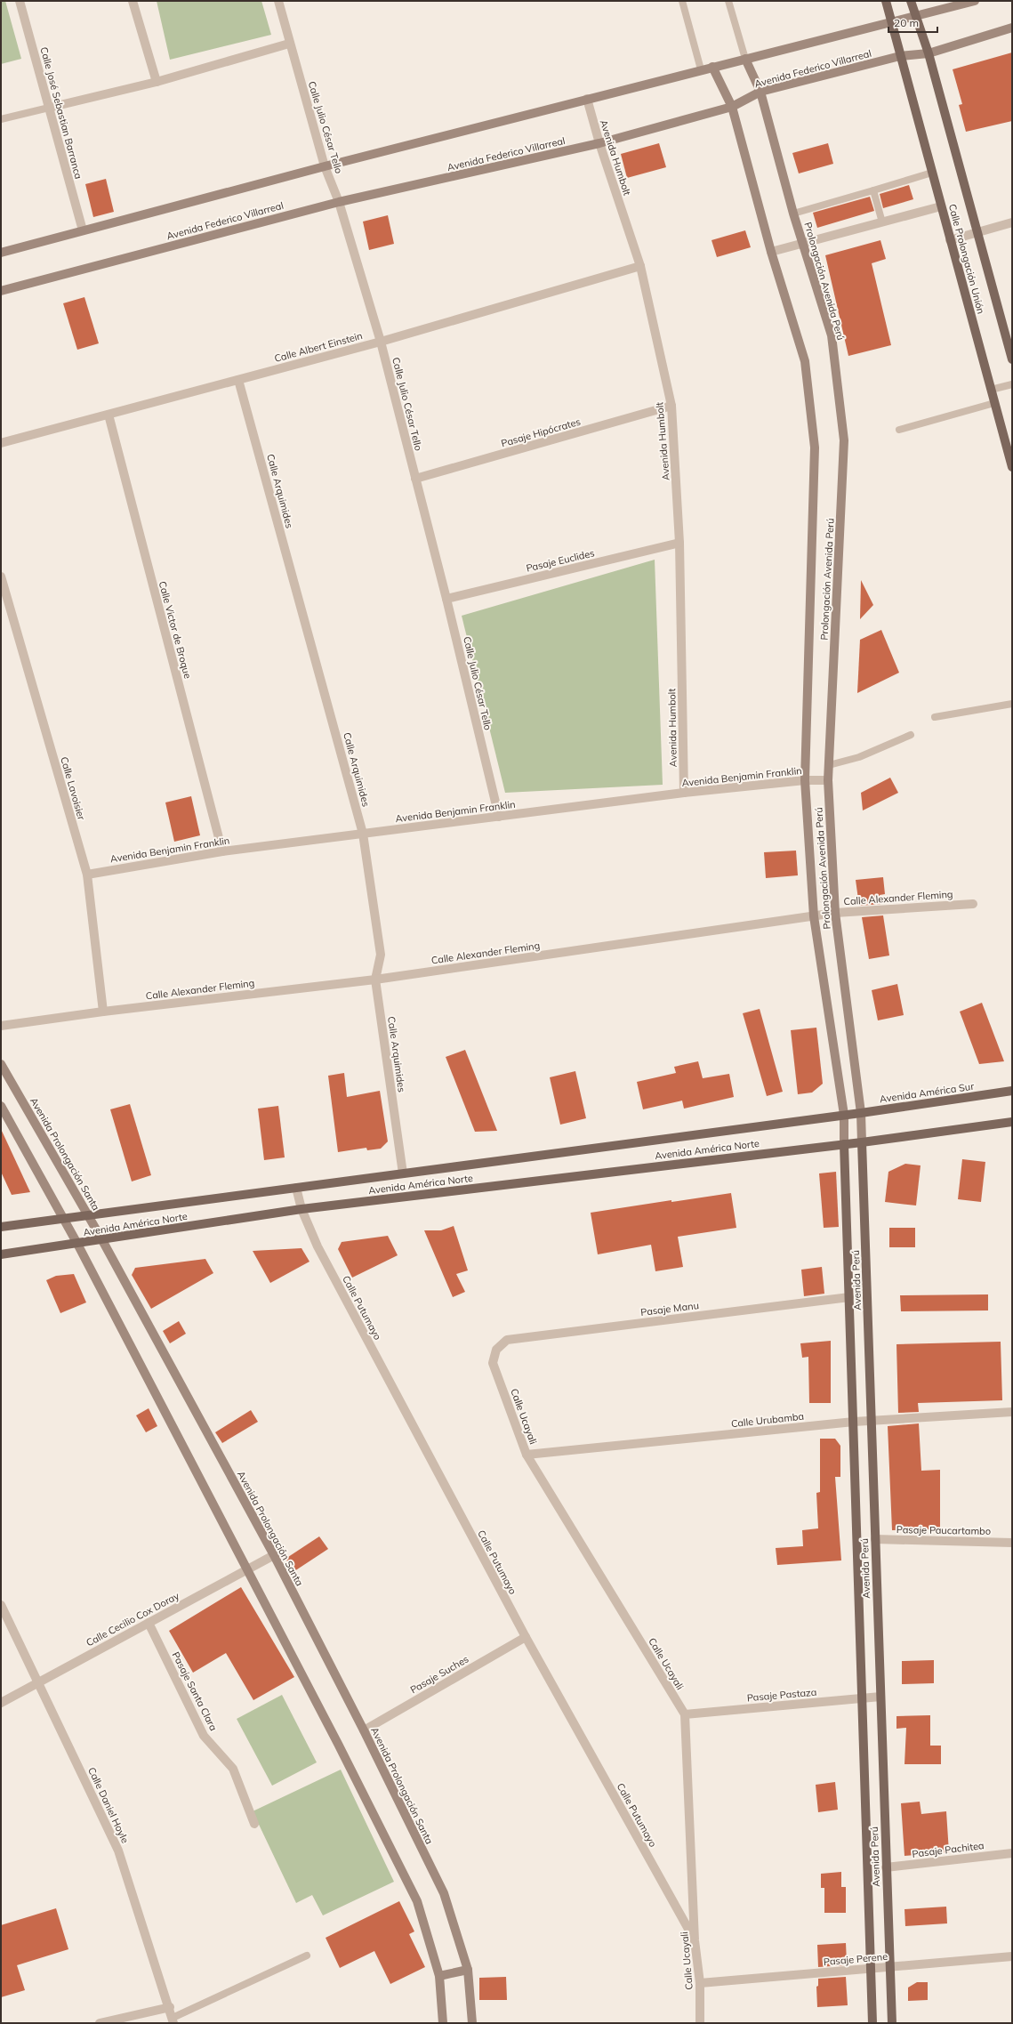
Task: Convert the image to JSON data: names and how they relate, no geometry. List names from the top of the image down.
{
  "streets": {
    "main road": [
      "Calle Prolongación Unión",
      "Avenida América Sur",
      "Avenida América Norte",
      "Avenida Perú"
    ],
    "street": [
      "Avenida Federico Villarreal",
      "Calle José Sebastian Barranca",
      "Calle Julio César Tello",
      "Avenida Humbolt",
      "Prolongación Avenida Perú",
      "Calle Albert Einstein",
      "Pasaje Hipócrates",
      "Calle Arquimides",
      "Pasaje Euclides",
      "Calle Victor de Broque",
      "Avenida Benjamin Franklin",
      "Calle Lavoisier",
      "Calle Alexander Fleming",
      "Avenida Prolongación Santa",
      "Calle Putumayo",
      "Pasaje Manu",
      "Calle Ucayali",
      "Calle Urubamba",
      "Pasaje Paucartambo",
      "Calle Cecilio Cox Doray",
      "Pasaje Suches",
      "Pasaje Santa Clara",
      "Pasaje Pastaza",
      "Calle Daniel Hoyle",
      "Pasaje Pachitea",
      "Pasaje Perene"
    ]
  },
  "crossings": [
    ["Avenida Federico Villarreal", "Calle Julio César Tello"],
    ["Avenida Federico Villarreal", "Avenida Humbolt"],
    ["Avenida Federico Villarreal", "Calle Prolongación Unión"],
    ["Avenida Federico Villarreal", "Prolongación Avenida Perú"],
    ["Calle Julio César Tello", "Calle Albert Einstein"],
    ["Calle Julio César Tello", "Pasaje Hipócrates"],
    ["Calle Julio César Tello", "Pasaje Euclides"],
    ["Calle Julio César Tello", "Avenida Benjamin Franklin"],
    ["Avenida Humbolt", "Calle Albert Einstein"],
    ["Avenida Humbolt", "Pasaje Hipócrates"],
    ["Avenida Humbolt", "Pasaje Euclides"],
    ["Avenida Humbolt", "Avenida Benjamin Franklin"],
    ["Prolongación Avenida Perú", "Avenida Benjamin Franklin"],
    ["Prolongación Avenida Perú", "Calle Alexander Fleming"],
    ["Prolongación Avenida Perú", "Avenida América Sur"],
    ["Prolongación Avenida Perú", "Avenida América Norte"],
    ["Prolongación Avenida Perú", "Avenida Perú"],
    ["Calle Albert Einstein", "Calle Arquimides"],
    ["Calle Albert Einstein", "Calle Victor de Broque"],
    ["Calle Arquimides", "Avenida Benjamin Franklin"],
    ["Calle Arquimides", "Calle Alexander Fleming"],
    ["Calle Arquimides", "Avenida América Norte"],
    ["Calle Victor de Broque", "Avenida Benjamin Franklin"],
    ["Avenida Benjamin Franklin", "Calle Lavoisier"],
    ["Calle Lavoisier", "Calle Alexander Fleming"],
    ["Avenida América Sur", "Avenida América Norte"],
    ["Avenida América Sur", "Avenida Perú"],
    ["Avenida América Norte", "Avenida Prolongación Santa"],
    ["Avenida América Norte", "Avenida Perú"],
    ["Avenida América Norte", "Calle Putumayo"],
    ["Avenida Prolongación Santa", "Calle Cecilio Cox Doray"],
    ["Avenida Prolongación Santa", "Pasaje Suches"],
    ["Avenida Perú", "Pasaje Manu"],
    ["Avenida Perú", "Calle Urubamba"],
    ["Avenida Perú", "Pasaje Paucartambo"],
    ["Avenida Perú", "Pasaje Pastaza"],
    ["Avenida Perú", "Pasaje Pachitea"],
    ["Avenida Perú", "Pasaje Perene"],
    ["Calle Putumayo", "Calle Ucayali"],
    ["Calle Putumayo", "Pasaje Suches"],
    ["Pasaje Manu", "Calle Ucayali"],
    ["Calle Ucayali", "Calle Urubamba"],
    ["Calle Ucayali", "Pasaje Pastaza"],
    ["Calle Ucayali", "Pasaje Perene"],
    ["Calle Cecilio Cox Doray", "Pasaje Santa Clara"],
    ["Calle Cecilio Cox Doray", "Calle Daniel Hoyle"]
  ],
  "scale_bar": "20 m"
}
